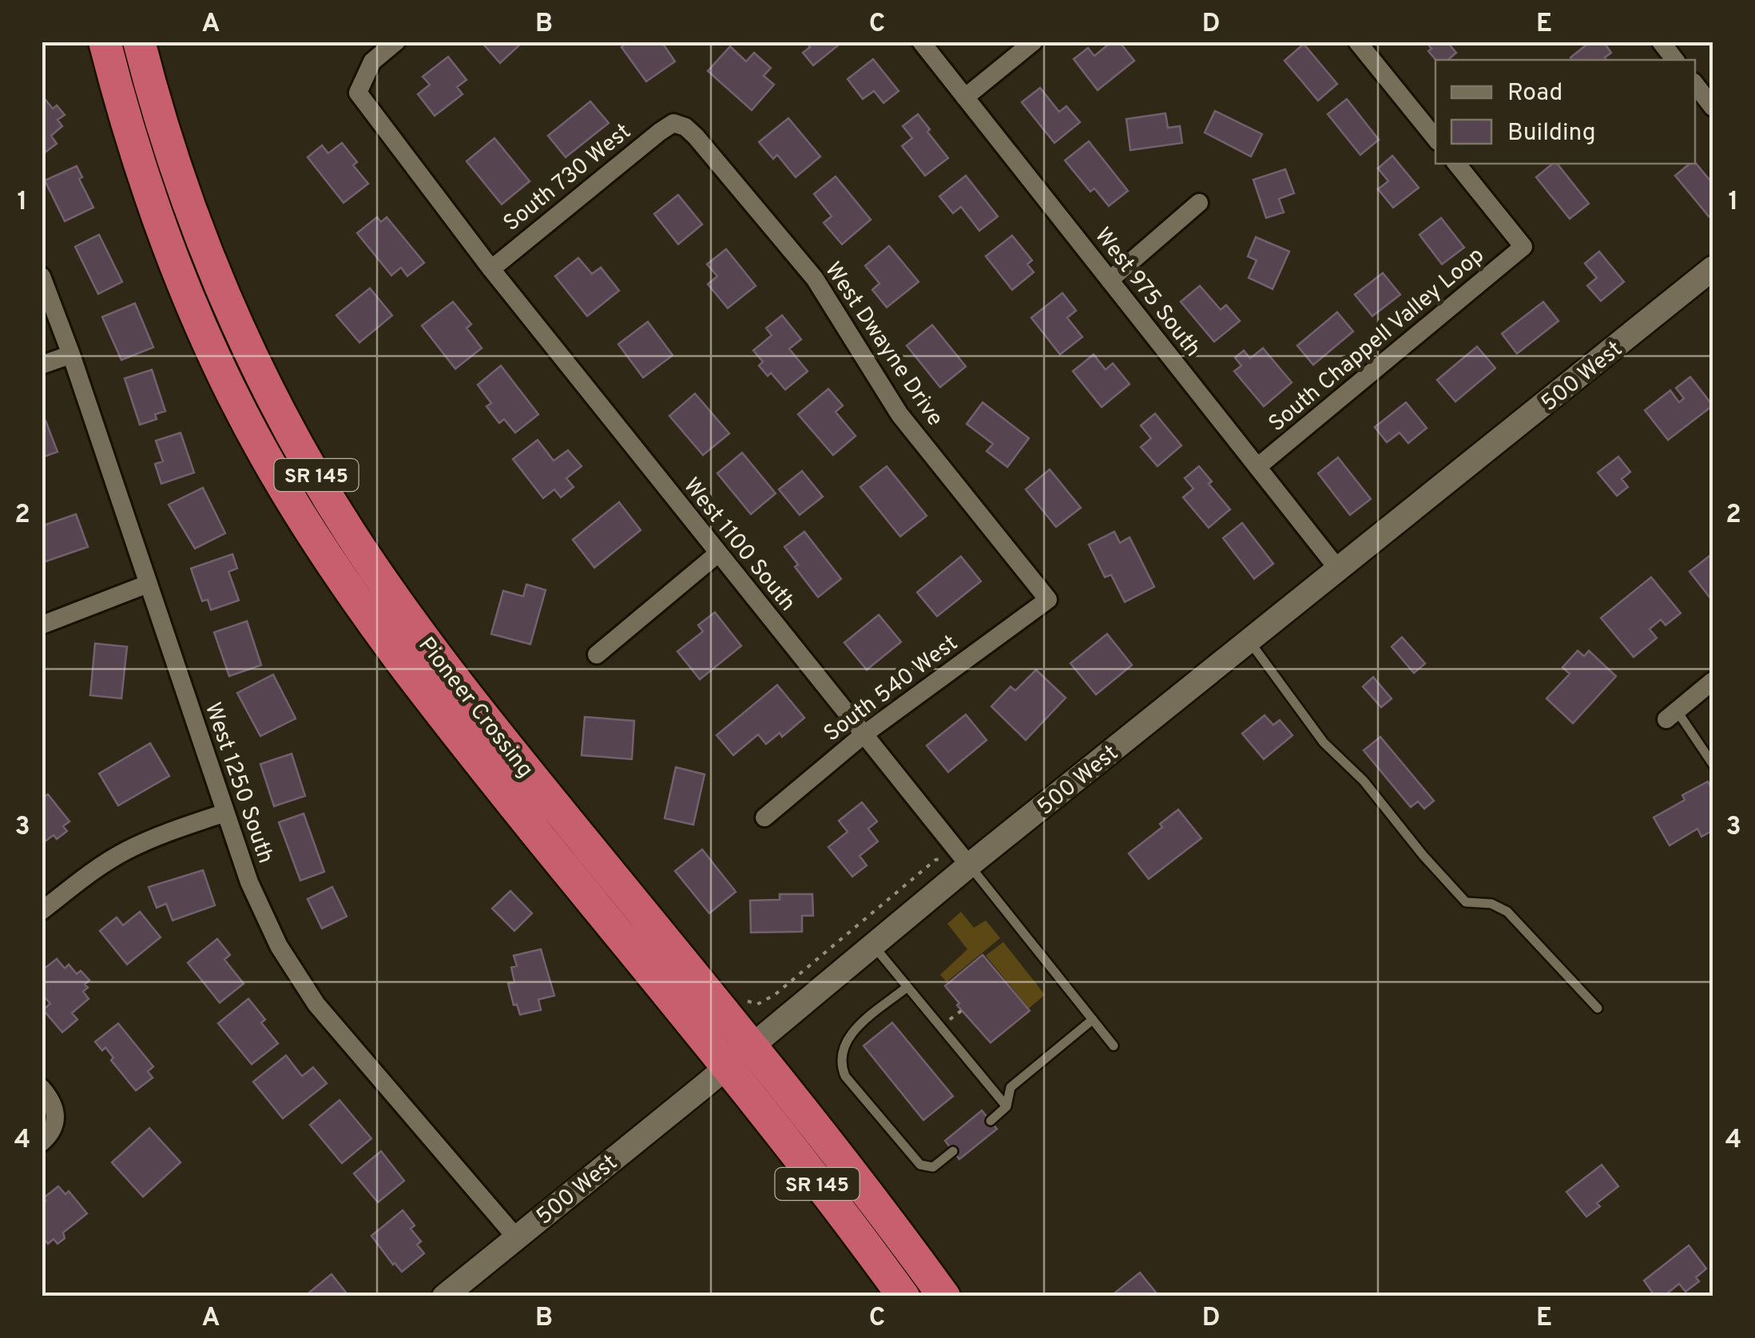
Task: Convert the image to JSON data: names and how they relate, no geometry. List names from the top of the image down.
{
  "streets": {
    "highway": ["SR 145", "Pioneer Crossing"],
    "street": [
      "South 730 West",
      "West 975 South",
      "South Chappell Valley Loop",
      "West Dwayne Drive",
      "500 West",
      "West 1100 South",
      "South 540 West",
      "West 1250 South"
    ]
  },
  "crossings": [
    ["South 730 West", "West Dwayne Drive"],
    ["South 730 West", "West 1100 South"],
    ["West 975 South", "South Chappell Valley Loop"],
    ["West 975 South", "500 West"],
    ["West Dwayne Drive", "South 540 West"],
    ["500 West", "West 1100 South"],
    ["500 West", "Pioneer Crossing"],
    ["500 West", "West 1250 South"],
    ["West 1100 South", "South 540 West"]
  ],
  "legend": ["Road", "Building"],
  "grid": {
    "columns": [
      "A",
      "B",
      "C",
      "D",
      "E"
    ],
    "rows": [
      "1",
      "2",
      "3",
      "4"
    ]
  }
}
